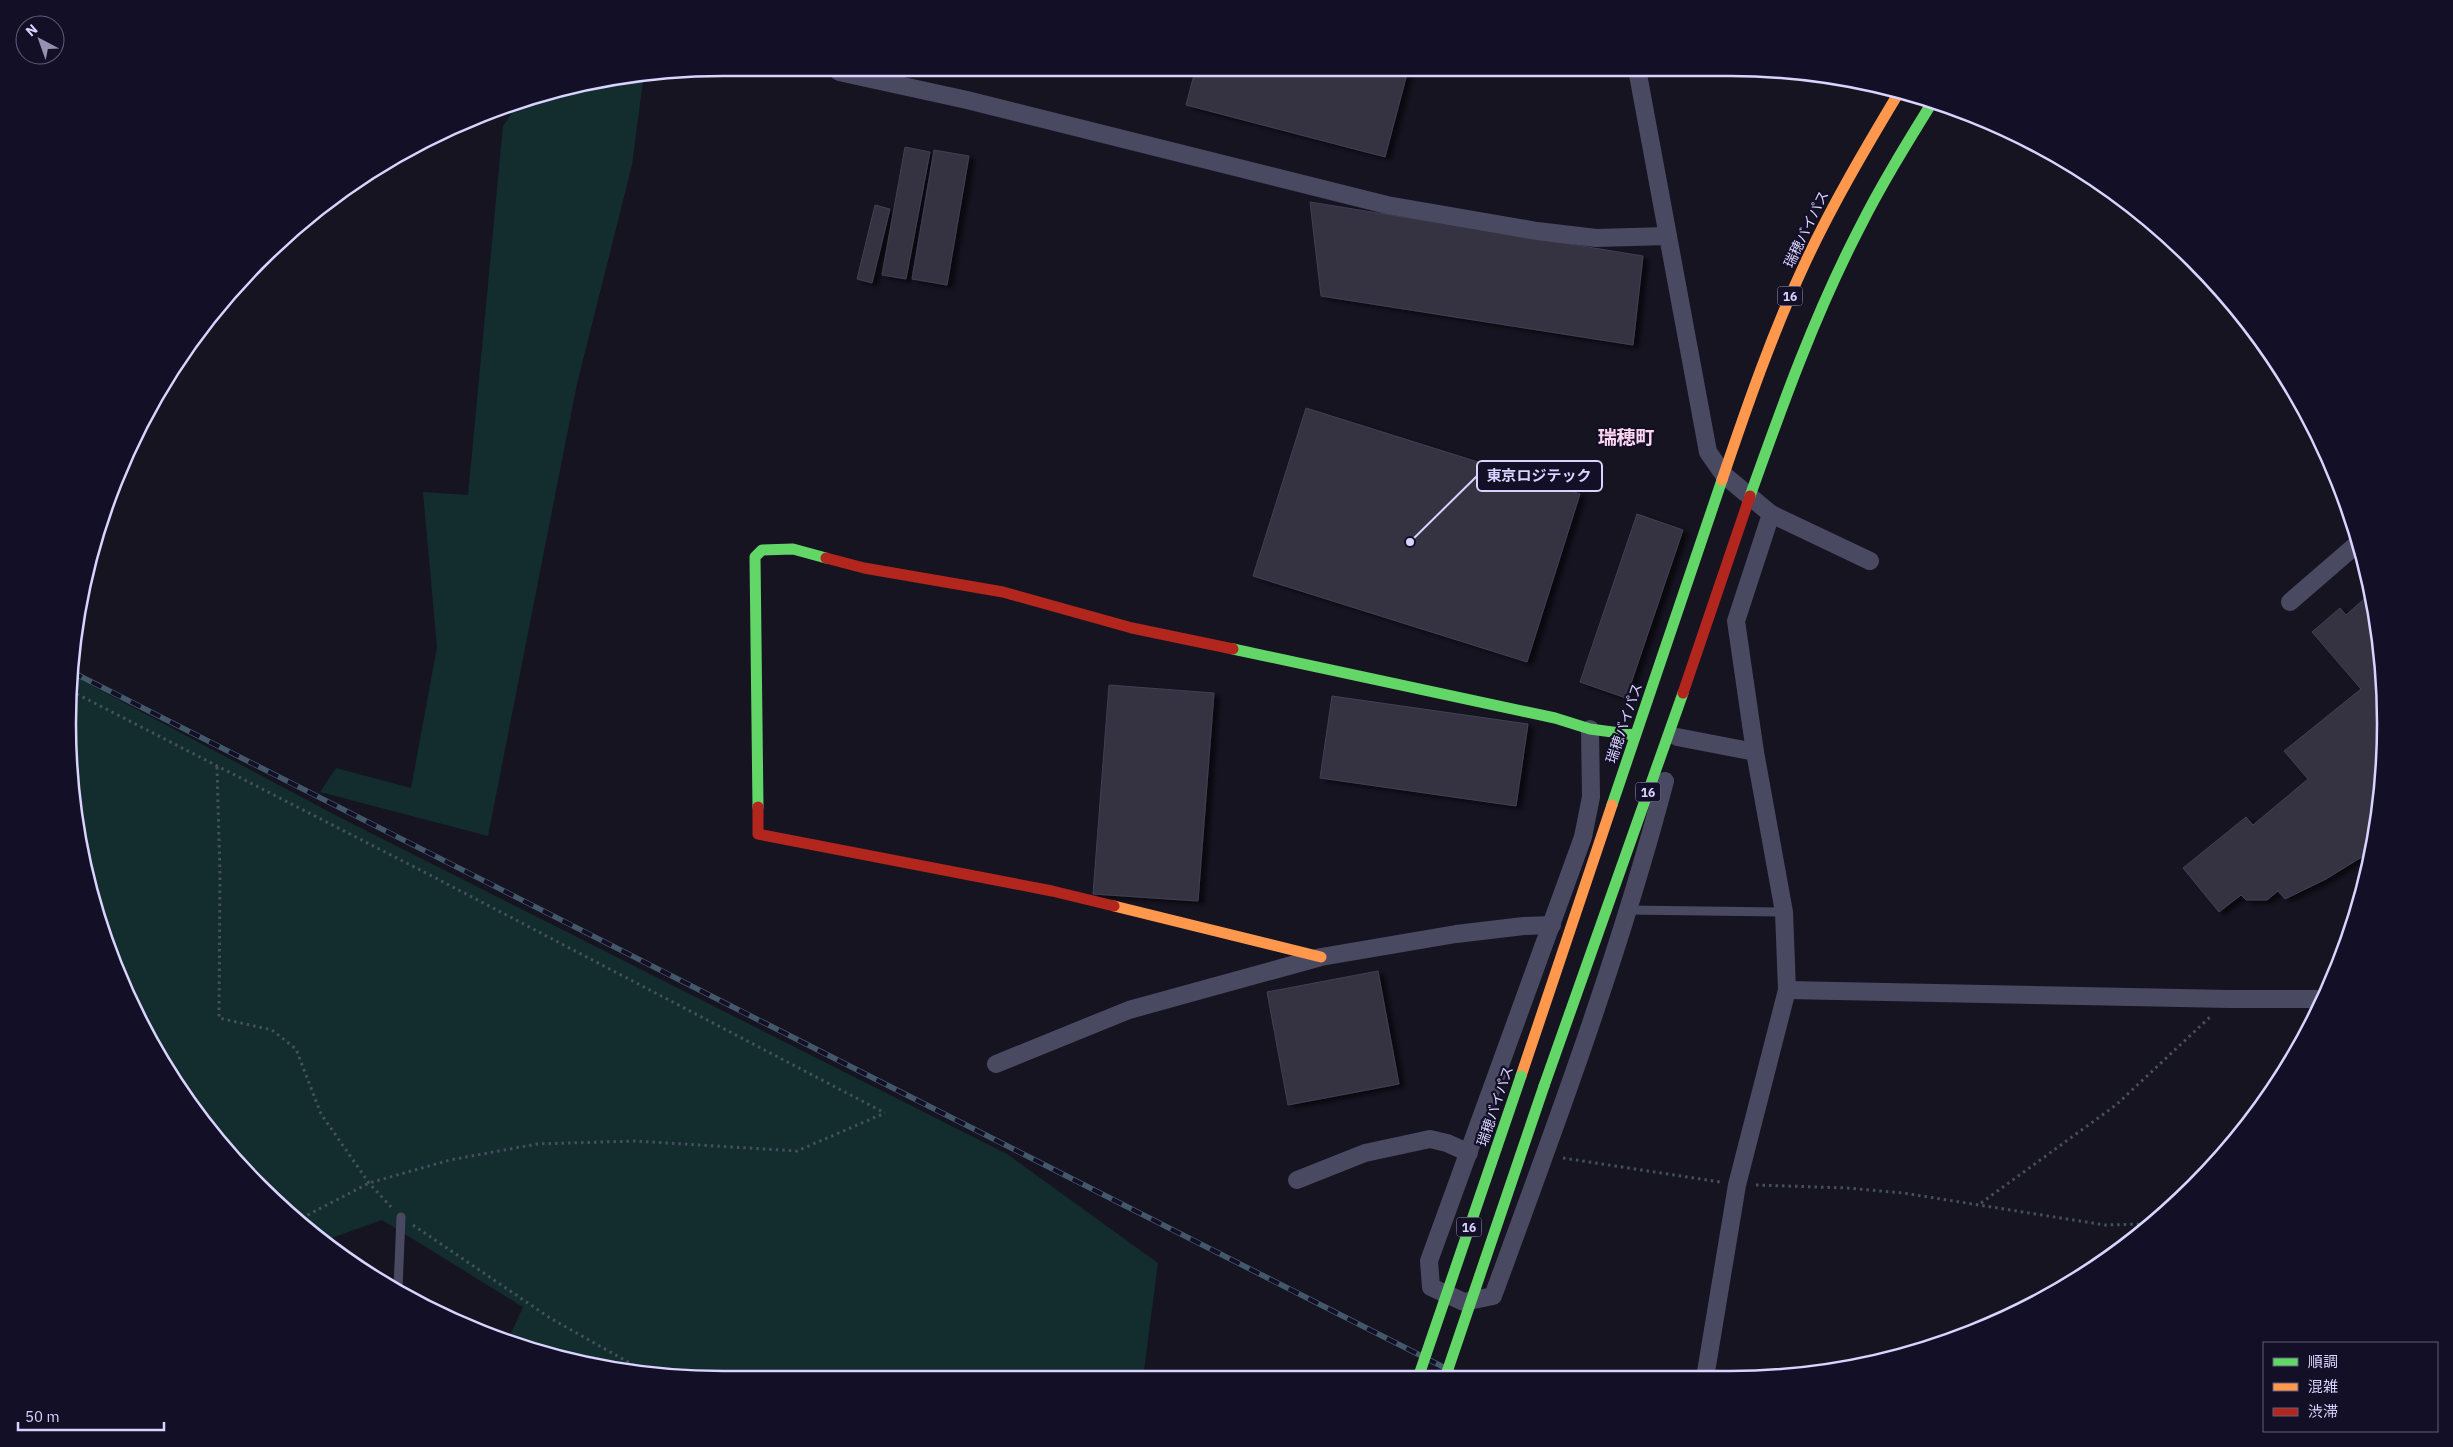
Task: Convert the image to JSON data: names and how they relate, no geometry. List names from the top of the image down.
{
  "streets": {
    "main road": ["瑞穂バイパス", "16"]
  },
  "districts": ["瑞穂町"],
  "places": ["東京ロジテック"],
  "legend": ["順調", "混雑", "渋滞"],
  "scale_bar": "50 m",
  "north": "top left"
}
